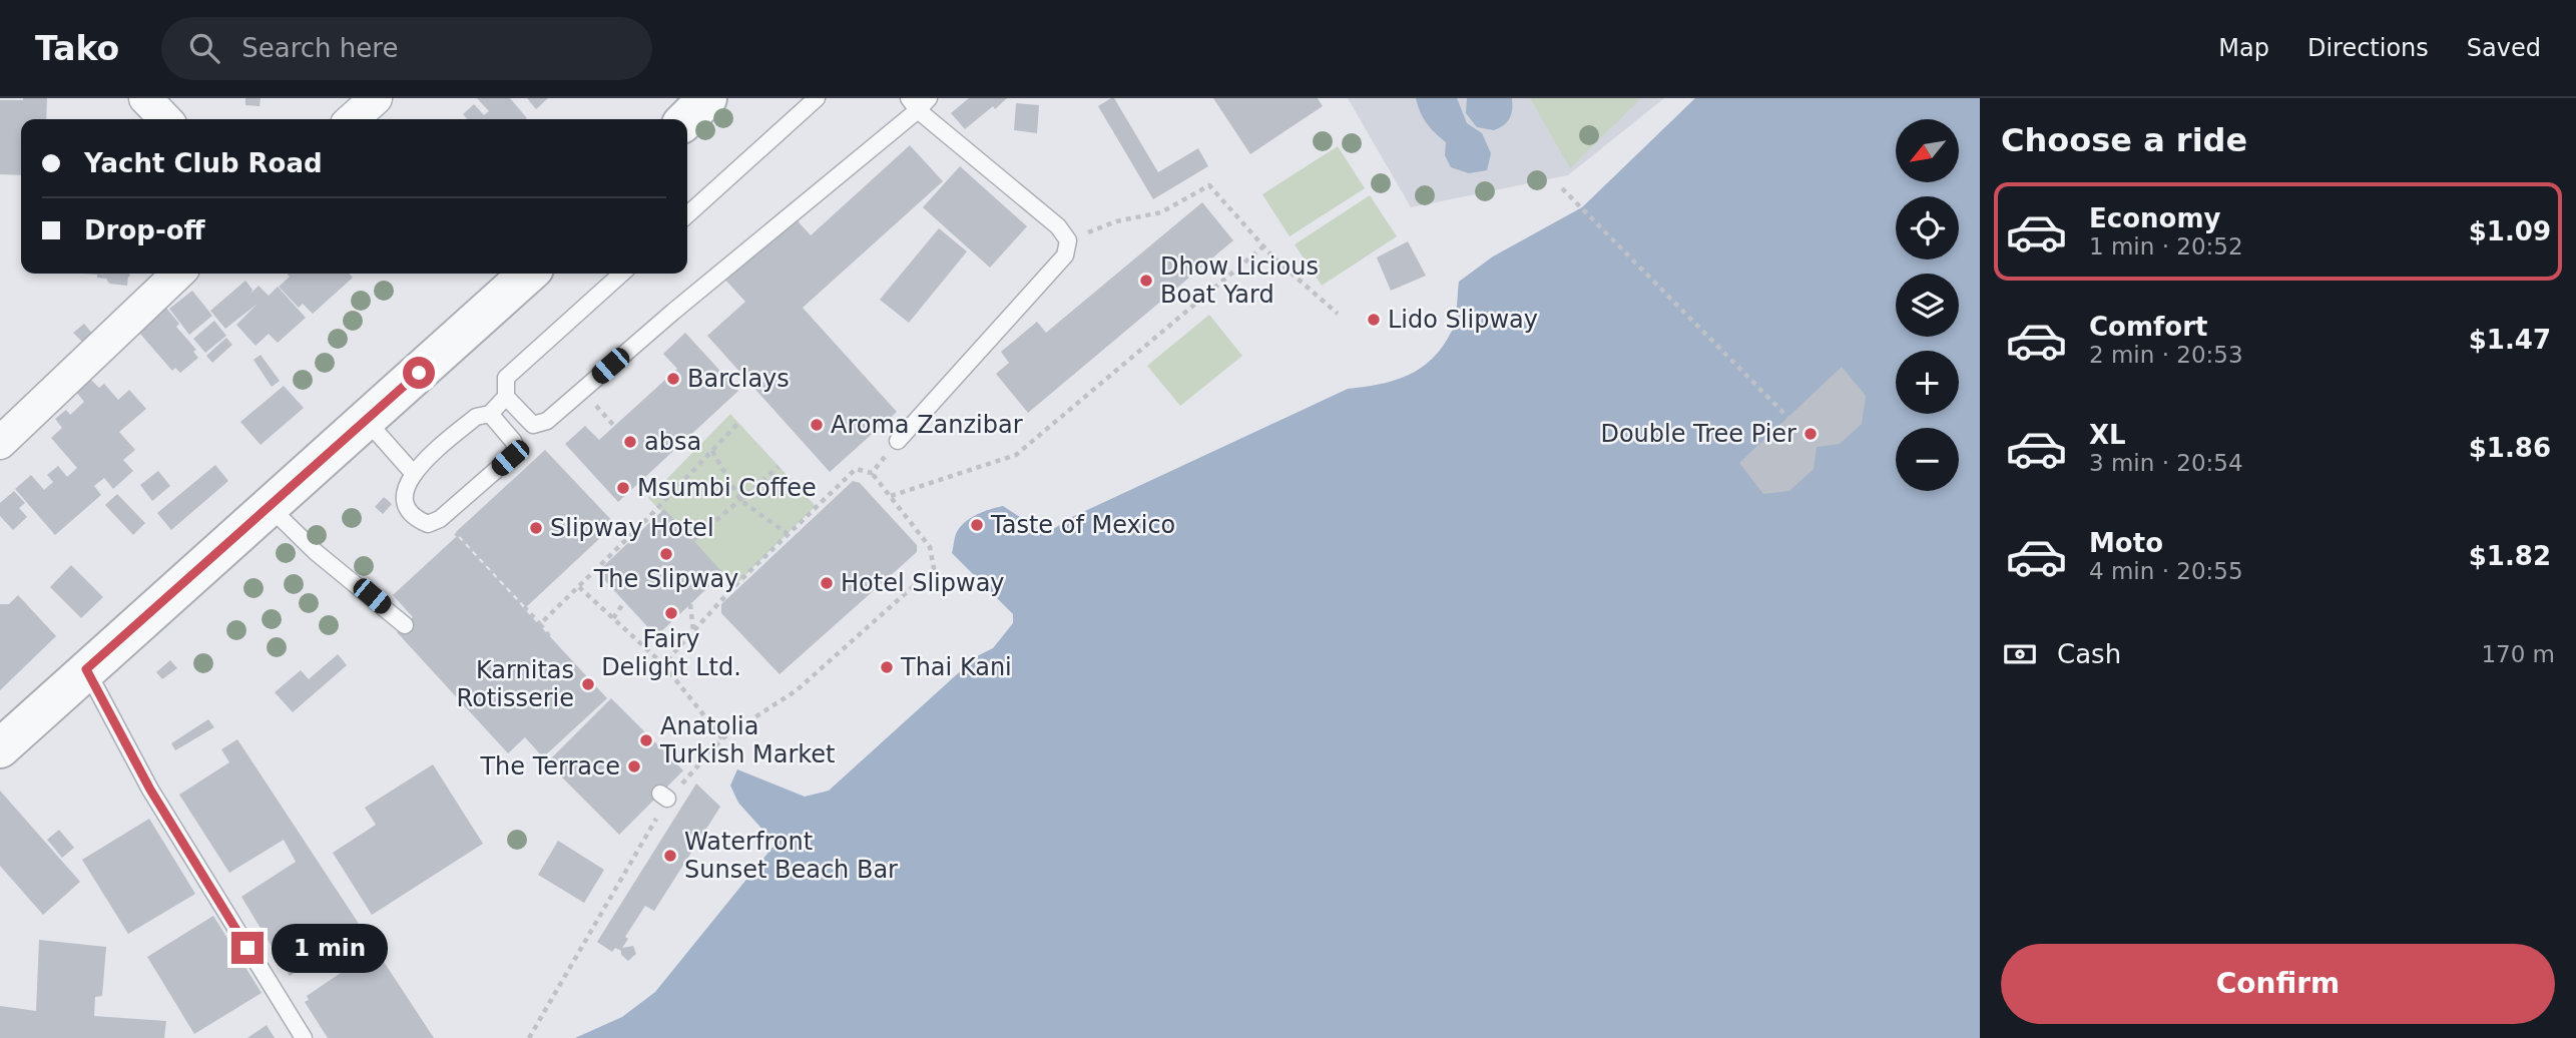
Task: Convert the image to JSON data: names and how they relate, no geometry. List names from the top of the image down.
{
  "places": [
    "Dhow Licious Boat Yard",
    "Lido Slipway",
    "Barclays",
    "Aroma Zanzibar",
    "Double Tree Pier",
    "absa",
    "Msumbi Coffee",
    "Taste of Mexico",
    "Slipway Hotel",
    "The Slipway",
    "Hotel Slipway",
    "Fairy Delight Ltd.",
    "Thai Kani",
    "Karnitas Rotisserie",
    "Anatolia Turkish Market",
    "The Terrace",
    "Waterfront Sunset Beach Bar"
  ],
  "north": "bottom left",
  "page": {
    "header": "Tako",
    "search": "Search here",
    "nav": ["Map", "Directions", "Saved"],
    "heading": "Choose a ride",
    "map_buttons": ["+", "−"],
    "banner": ["Yacht Club Road", "Drop-off"],
    "list": [
      {
        "name": "Economy",
        "note": "1 min · 20:52",
        "value": "$1.09"
      },
      {
        "name": "Comfort",
        "note": "2 min · 20:53",
        "value": "$1.47"
      },
      {
        "name": "XL",
        "note": "3 min · 20:54",
        "value": "$1.86"
      },
      {
        "name": "Moto",
        "note": "4 min · 20:55",
        "value": "$1.82"
      }
    ],
    "pay": ["Cash", "170 m"],
    "bubble": "1 min",
    "buttons": "Confirm"
  }
}
